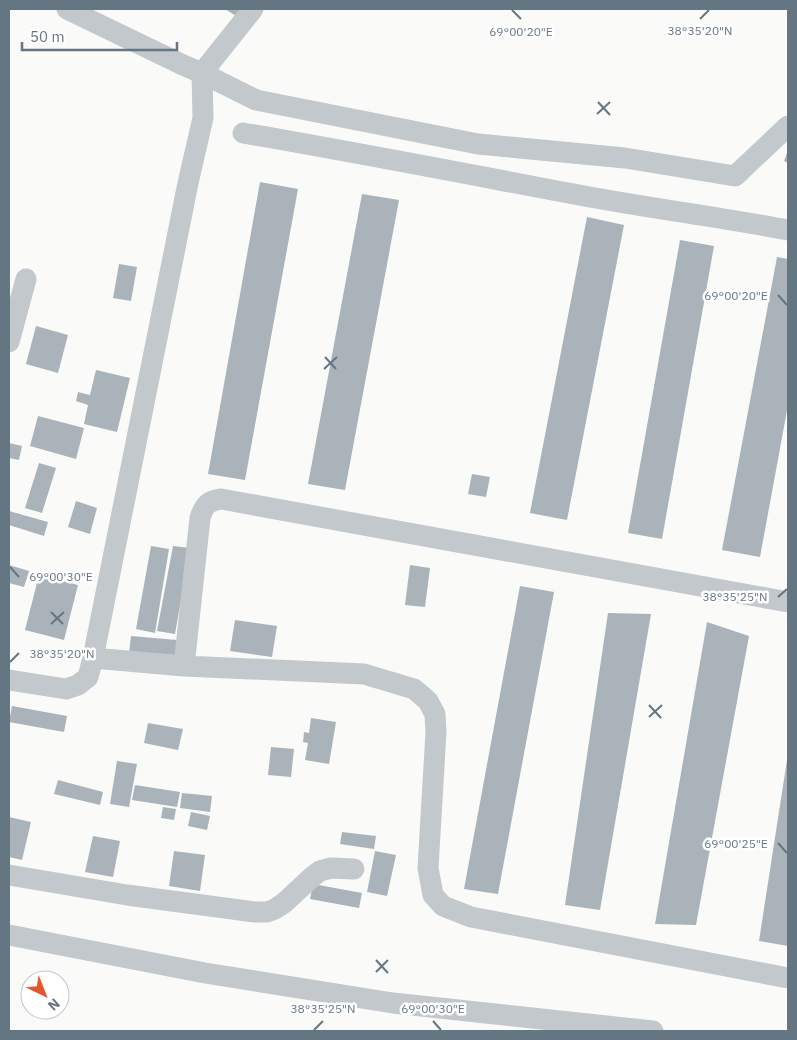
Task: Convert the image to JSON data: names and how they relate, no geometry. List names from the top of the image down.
{
  "scale_bar": "50 m",
  "north": "bottom right",
  "coordinates": [
    "38°35'20\"N",
    "69°00'20\"E",
    "69°00'30\"E",
    "38°35'25\"N",
    "69°00'25\"E"
  ]
}
